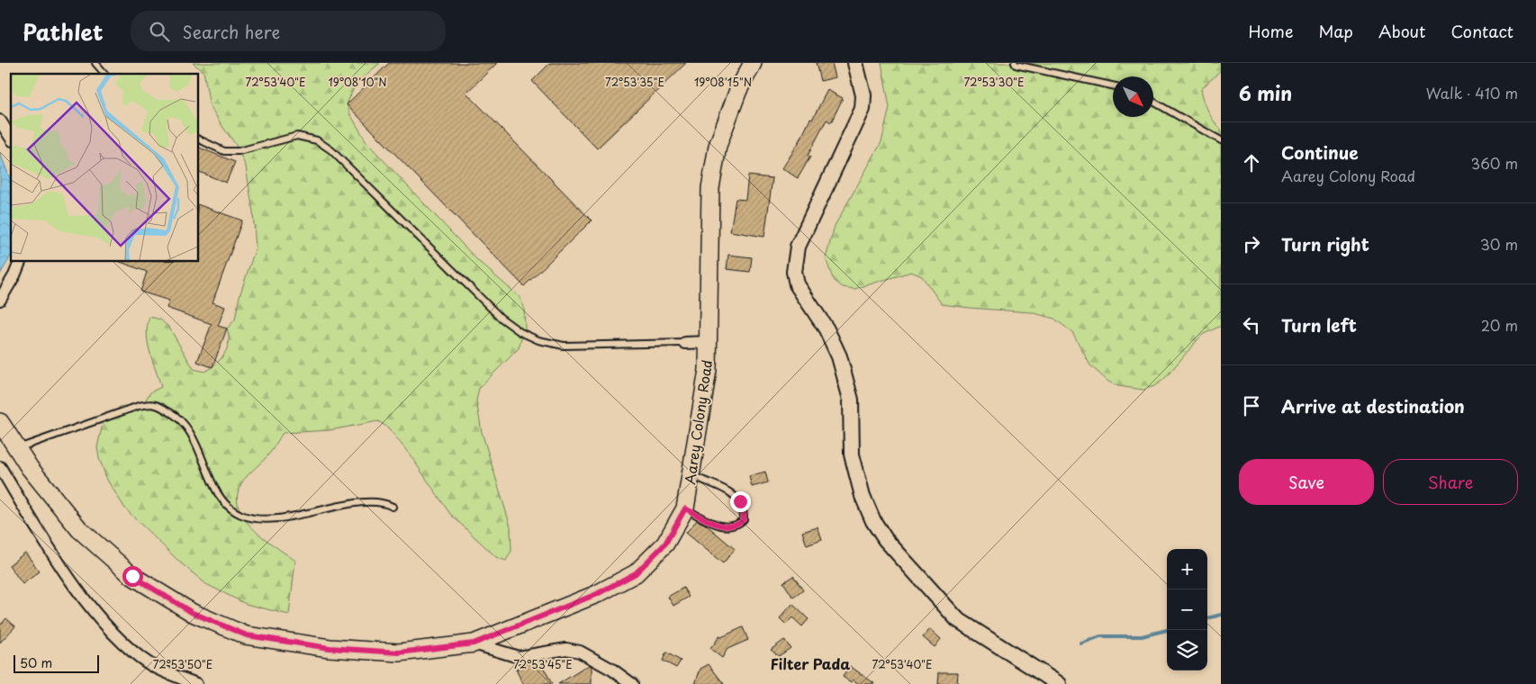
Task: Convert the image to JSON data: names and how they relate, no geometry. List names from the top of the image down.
{
  "streets": {
    "main road": ["Aarey Colony Road"]
  },
  "districts": ["Filter Pada"],
  "scale_bar": "50 m",
  "north": "bottom right",
  "page": {
    "header": "Pathlet",
    "search": "Search here",
    "nav": [
      "Home",
      "Map",
      "About",
      "Contact"
    ],
    "heading": ["6 min", "Walk · 410 m"],
    "list": [
      ["Continue", "Aarey Colony Road", "360 m"],
      ["Turn right", "30 m"],
      ["Turn left", "20 m"],
      "Arrive at destination"
    ],
    "buttons": ["Save", "Share"],
    "map_buttons": ["+", "−"],
    "scale": "50 m"
  },
  "coordinates": [
    "72°53'40\"E",
    "72°53'35\"E",
    "72°53'30\"E",
    "19°08'10\"N",
    "19°08'15\"N",
    "72°53'50\"E",
    "72°53'45\"E"
  ]
}
